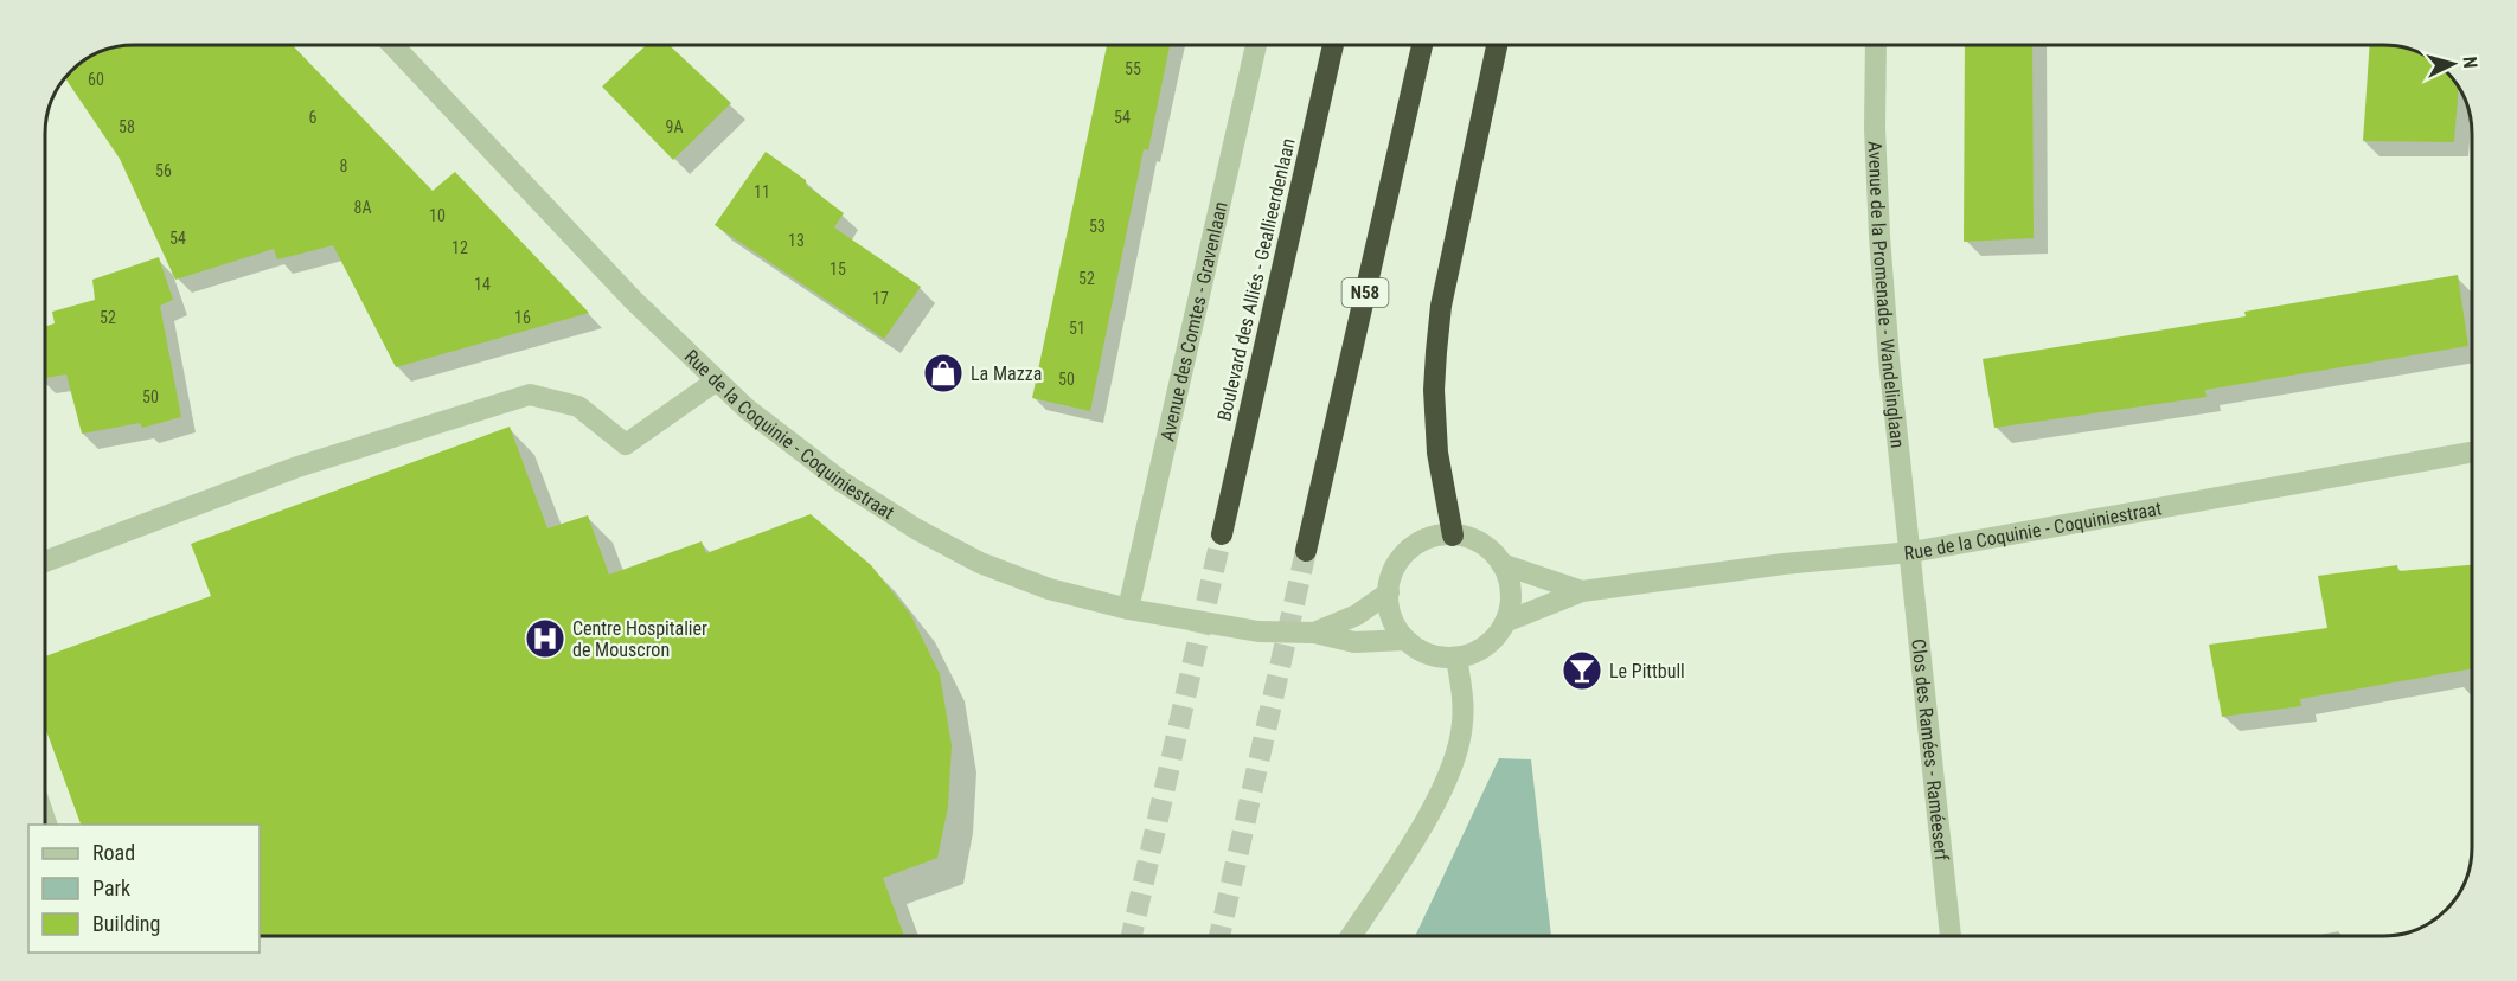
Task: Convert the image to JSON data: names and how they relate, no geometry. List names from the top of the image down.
{
  "streets": {
    "highway": ["Boulevard des Alliés - Geallieerdenlaan", "N58"],
    "street": [
      "Avenue de la Promenade - Wandelinglaan",
      "Avenue des Comtes - Gravenlaan",
      "Rue de la Coquinie - Coquiniestraat",
      "Clos des Ramées - Raméeserf"
    ]
  },
  "crossings": [
    ["Avenue de la Promenade - Wandelinglaan", "Rue de la Coquinie - Coquiniestraat"],
    ["Avenue de la Promenade - Wandelinglaan", "Clos des Ramées - Raméeserf"],
    ["Avenue des Comtes - Gravenlaan", "Rue de la Coquinie - Coquiniestraat"],
    ["Rue de la Coquinie - Coquiniestraat", "Clos des Ramées - Raméeserf"]
  ],
  "places": {
    "shop": ["La Mazza"],
    "hospital": ["Centre Hospitalier de Mouscron"],
    "bar": ["Le Pittbull"]
  },
  "house_numbers": [
    "55",
    "60",
    "6",
    "54",
    "58",
    "9A",
    "8",
    "56",
    "11",
    "8A",
    "10",
    "53",
    "54",
    "13",
    "12",
    "15",
    "52",
    "14",
    "17",
    "52",
    "16",
    "51",
    "50",
    "50"
  ],
  "legend": ["Road", "Park", "Building"],
  "north": "right"
}
